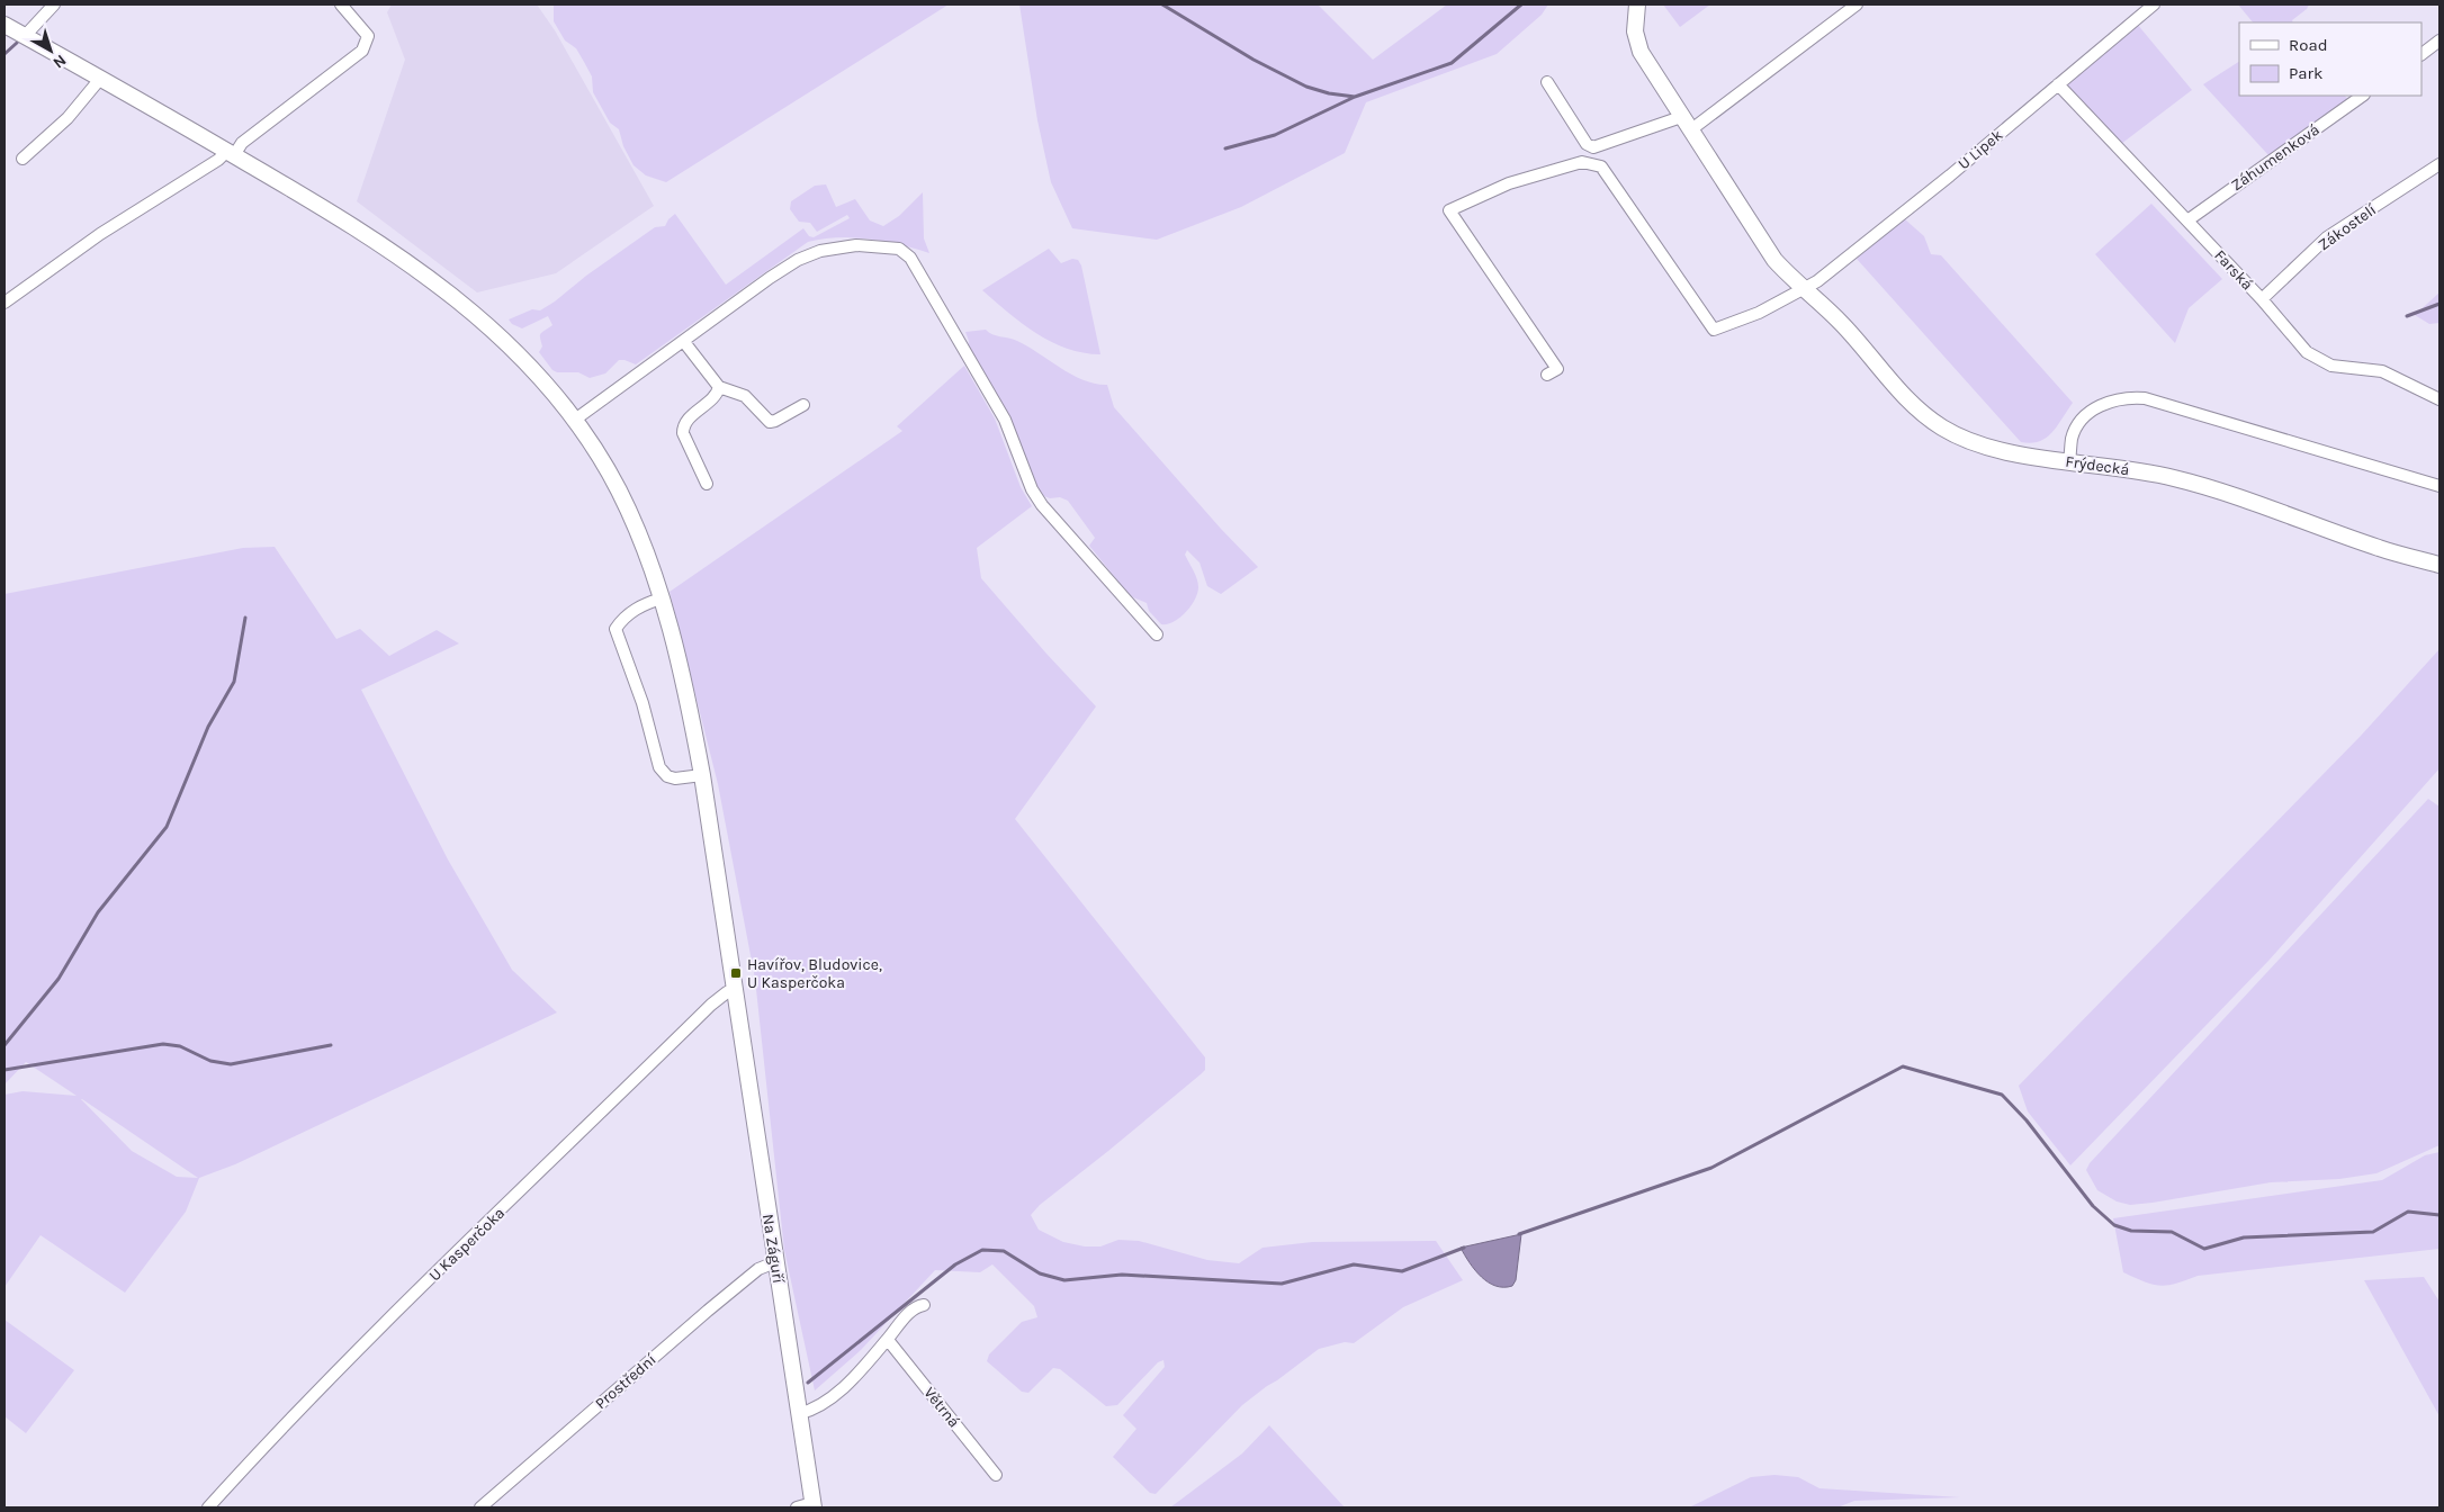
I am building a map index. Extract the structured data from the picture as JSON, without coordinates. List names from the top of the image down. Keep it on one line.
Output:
{"streets":{"street":["U Lipek","Záhumenková","Zákostelí","Farská","Frýdecká","U Kasperčoka","Na Záguří","Prostřední","Větrná"]},"crossings":[["U Lipek","Farská"],["U Lipek","Frýdecká"],["Záhumenková","Farská"],["Zákostelí","Farská"],["U Kasperčoka","Na Záguří"],["Na Záguří","Prostřední"]],"places":{"transit":["Havířov, Bludovice, U Kasperčoka"]},"legend":["Road","Park"],"north":"bottom right"}
